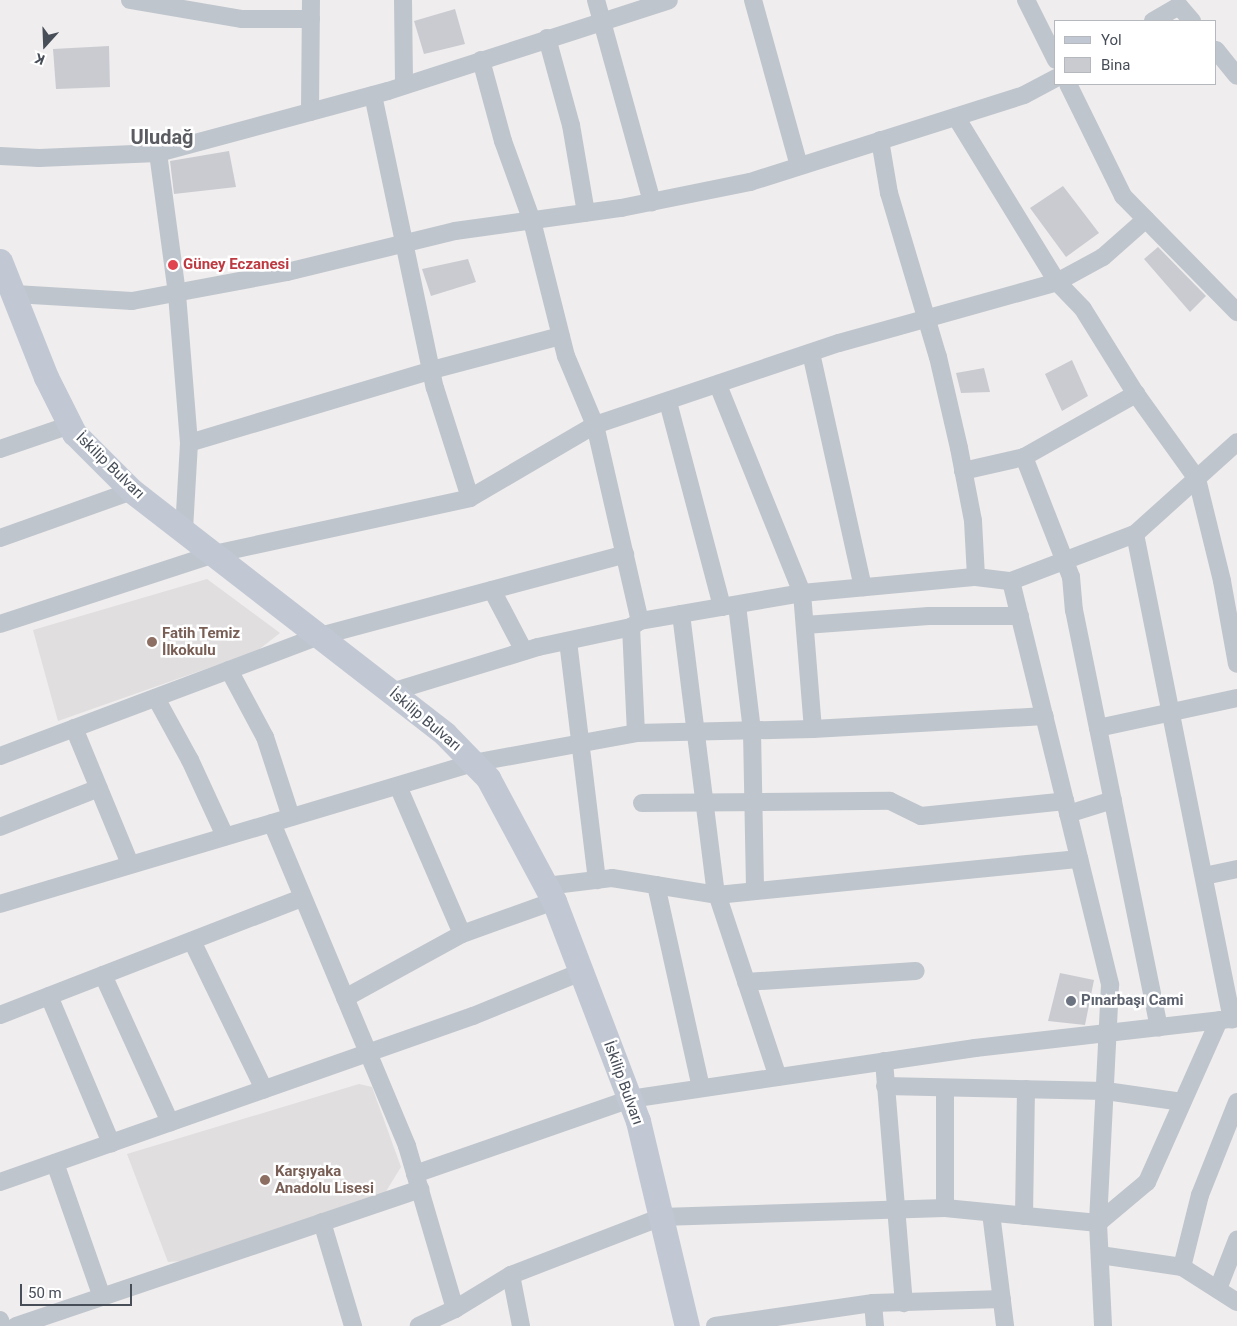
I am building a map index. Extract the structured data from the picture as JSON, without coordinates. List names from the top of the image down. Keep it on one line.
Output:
{"streets":{"main road":["İskilip Bulvarı"]},"districts":["Uludağ"],"places":["Güney Eczanesi","Fatih Temiz İlkokulu","Pınarbaşı Cami","Karşıyaka Anadolu Lisesi"],"legend":["Yol","Bina"],"scale_bar":"50 m","north":"bottom"}
